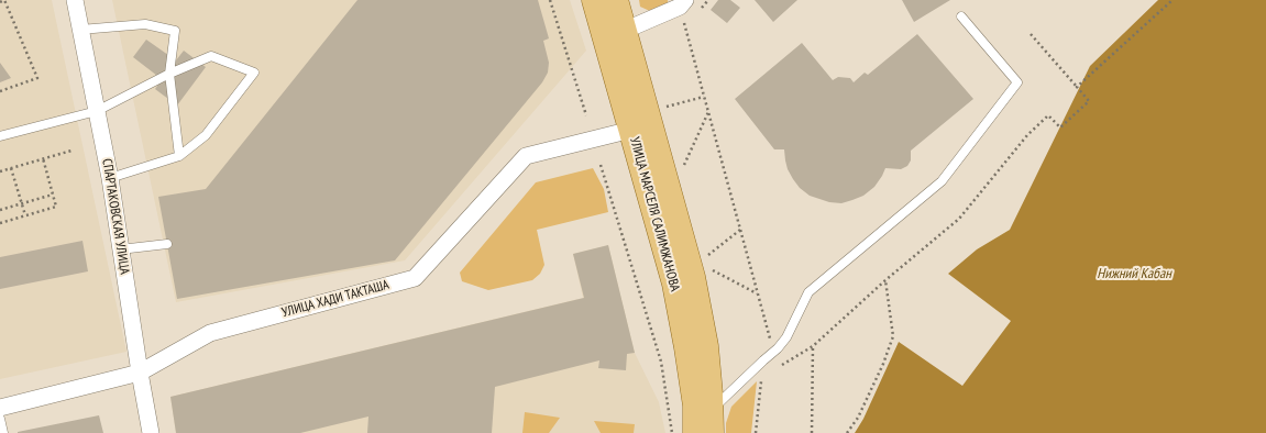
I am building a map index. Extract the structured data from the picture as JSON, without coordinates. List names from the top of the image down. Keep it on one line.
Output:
{"streets":{"main road":["УЛИЦА МАРСЕЛЯ САЛИМЖАНОВА"],"street":["СПАРТАКОВСКАЯ УЛИЦА","УЛИЦА ХАДИ ТАКТАША"]},"crossings":[["УЛИЦА МАРСЕЛЯ САЛИМЖАНОВА","УЛИЦА ХАДИ ТАКТАША"],["СПАРТАКОВСКАЯ УЛИЦА","УЛИЦА ХАДИ ТАКТАША"]],"water":["Нижний Кабан"]}
